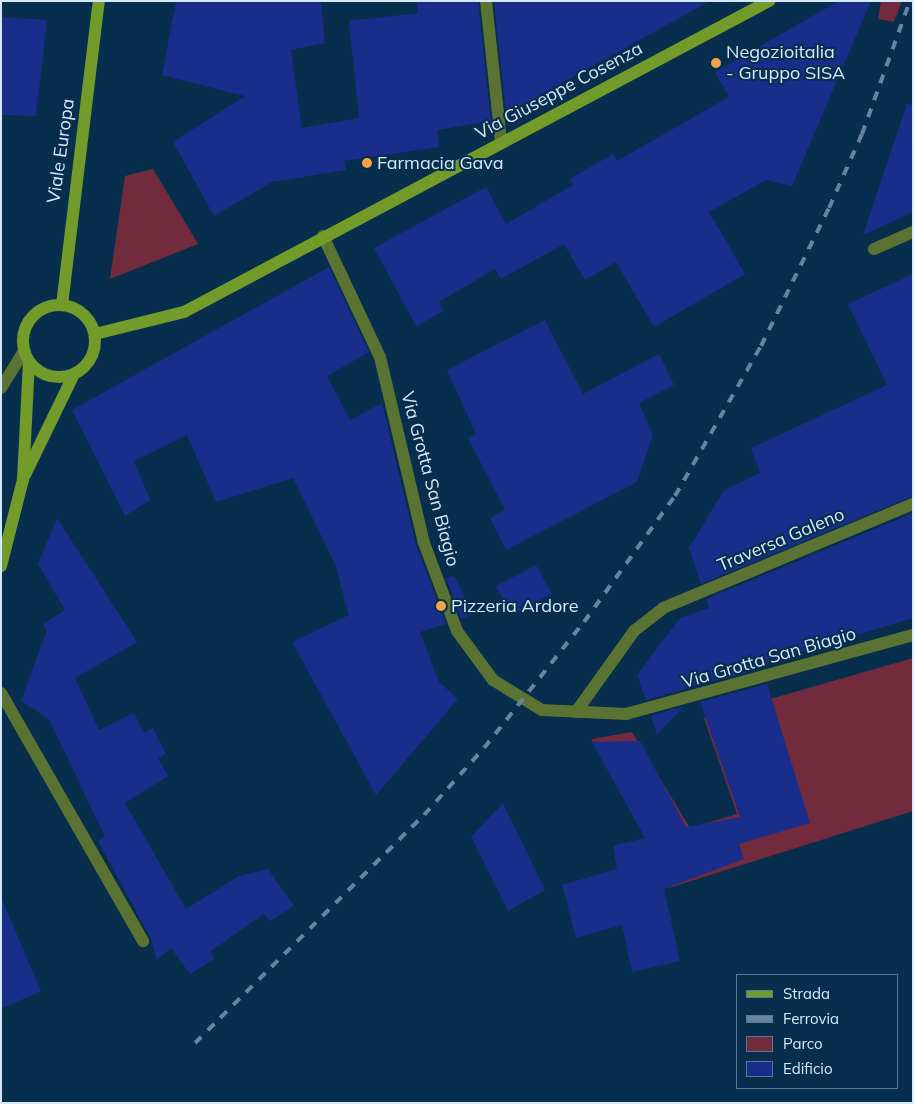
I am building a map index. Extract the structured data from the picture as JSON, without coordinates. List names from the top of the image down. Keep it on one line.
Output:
{"streets":{"main road":["Via Giuseppe Cosenza","Viale Europa"],"street":["Via Grotta San Biagio","Traversa Galeno"]},"crossings":[["Via Giuseppe Cosenza","Viale Europa"],["Via Giuseppe Cosenza","Via Grotta San Biagio"],["Via Grotta San Biagio","Traversa Galeno"]],"places":["Negozioitalia - Gruppo SISA","Farmacia Gava","Pizzeria Ardore"],"legend":["Strada","Ferrovia","Parco","Edificio"]}
